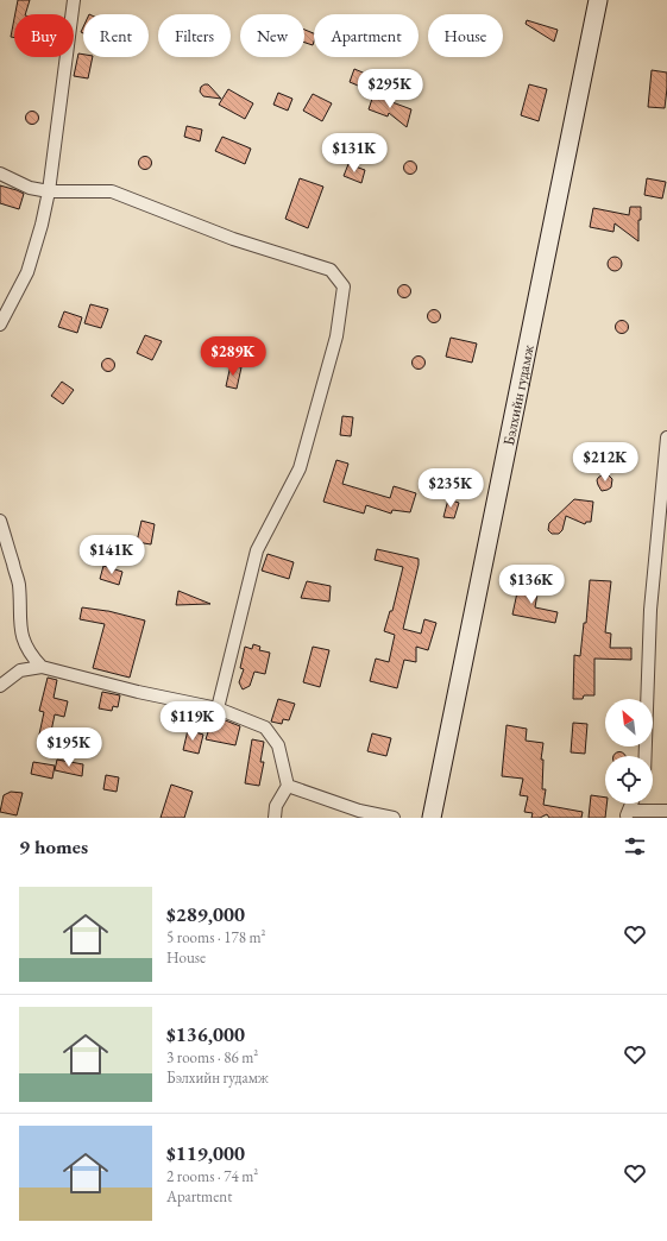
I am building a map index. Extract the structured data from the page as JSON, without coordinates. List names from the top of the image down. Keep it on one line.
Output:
{"streets":{"main road":["Бэлхийн гудамж"]},"north":"top left","page":{"chip":["Buy","Rent","Filters","New","Apartment","House"],"price":["$295K","$131K","$289K","$212K","$235K","$141K","$136K","$119K","$195K"],"heading":"9 homes","list":[{"name":"$289,000","note":"5 rooms · 178 m² · House"},{"name":"$136,000","note":"3 rooms · 86 m² · Бэлхийн гудамж"},{"name":"$119,000","note":"2 rooms · 74 m² · Apartment"}]}}
